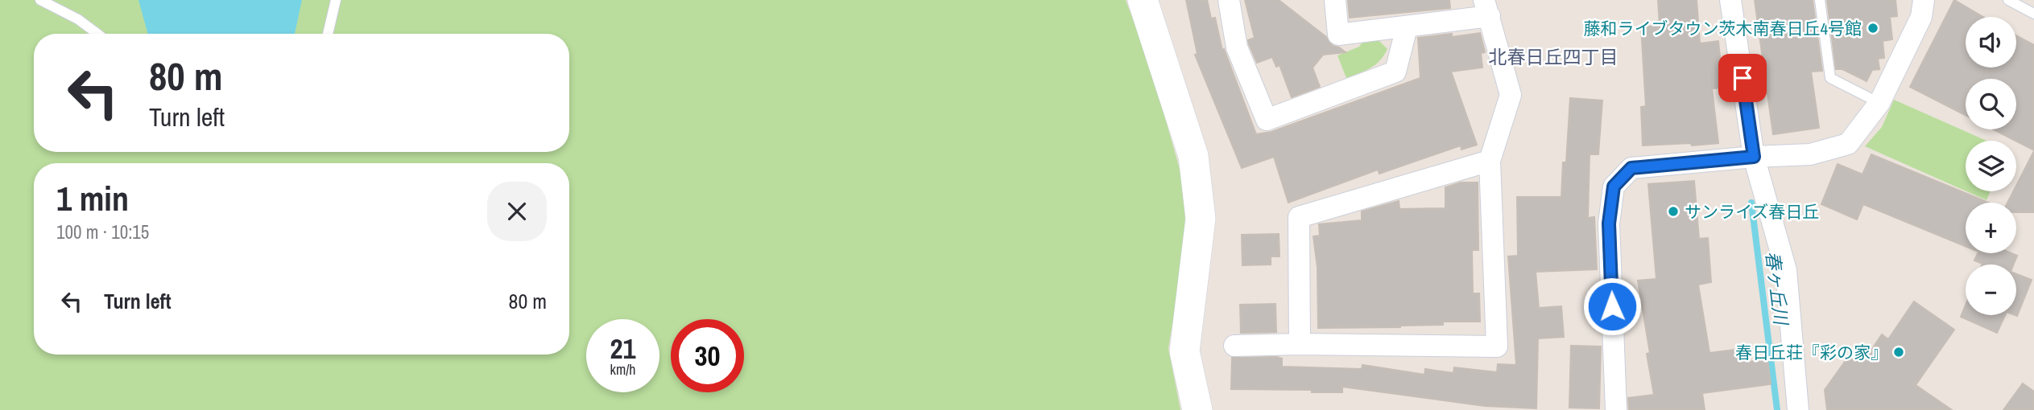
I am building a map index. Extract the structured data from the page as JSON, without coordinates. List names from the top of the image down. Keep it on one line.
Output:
{"districts":["北春日丘四丁目"],"water":["春ヶ丘川"],"places":["藤和ライブタウン茨木南春日丘4号館","サンライズ春日丘","春日丘荘『彩の家』"],"page":{"map_buttons":["+","−"],"turn":["80 m","Turn left"],"heading":["1 min","100 m · 10:15"],"list":[{"name":"Turn left","value":"80 m"}],"speed":"21 km/h","limit":"30"}}
